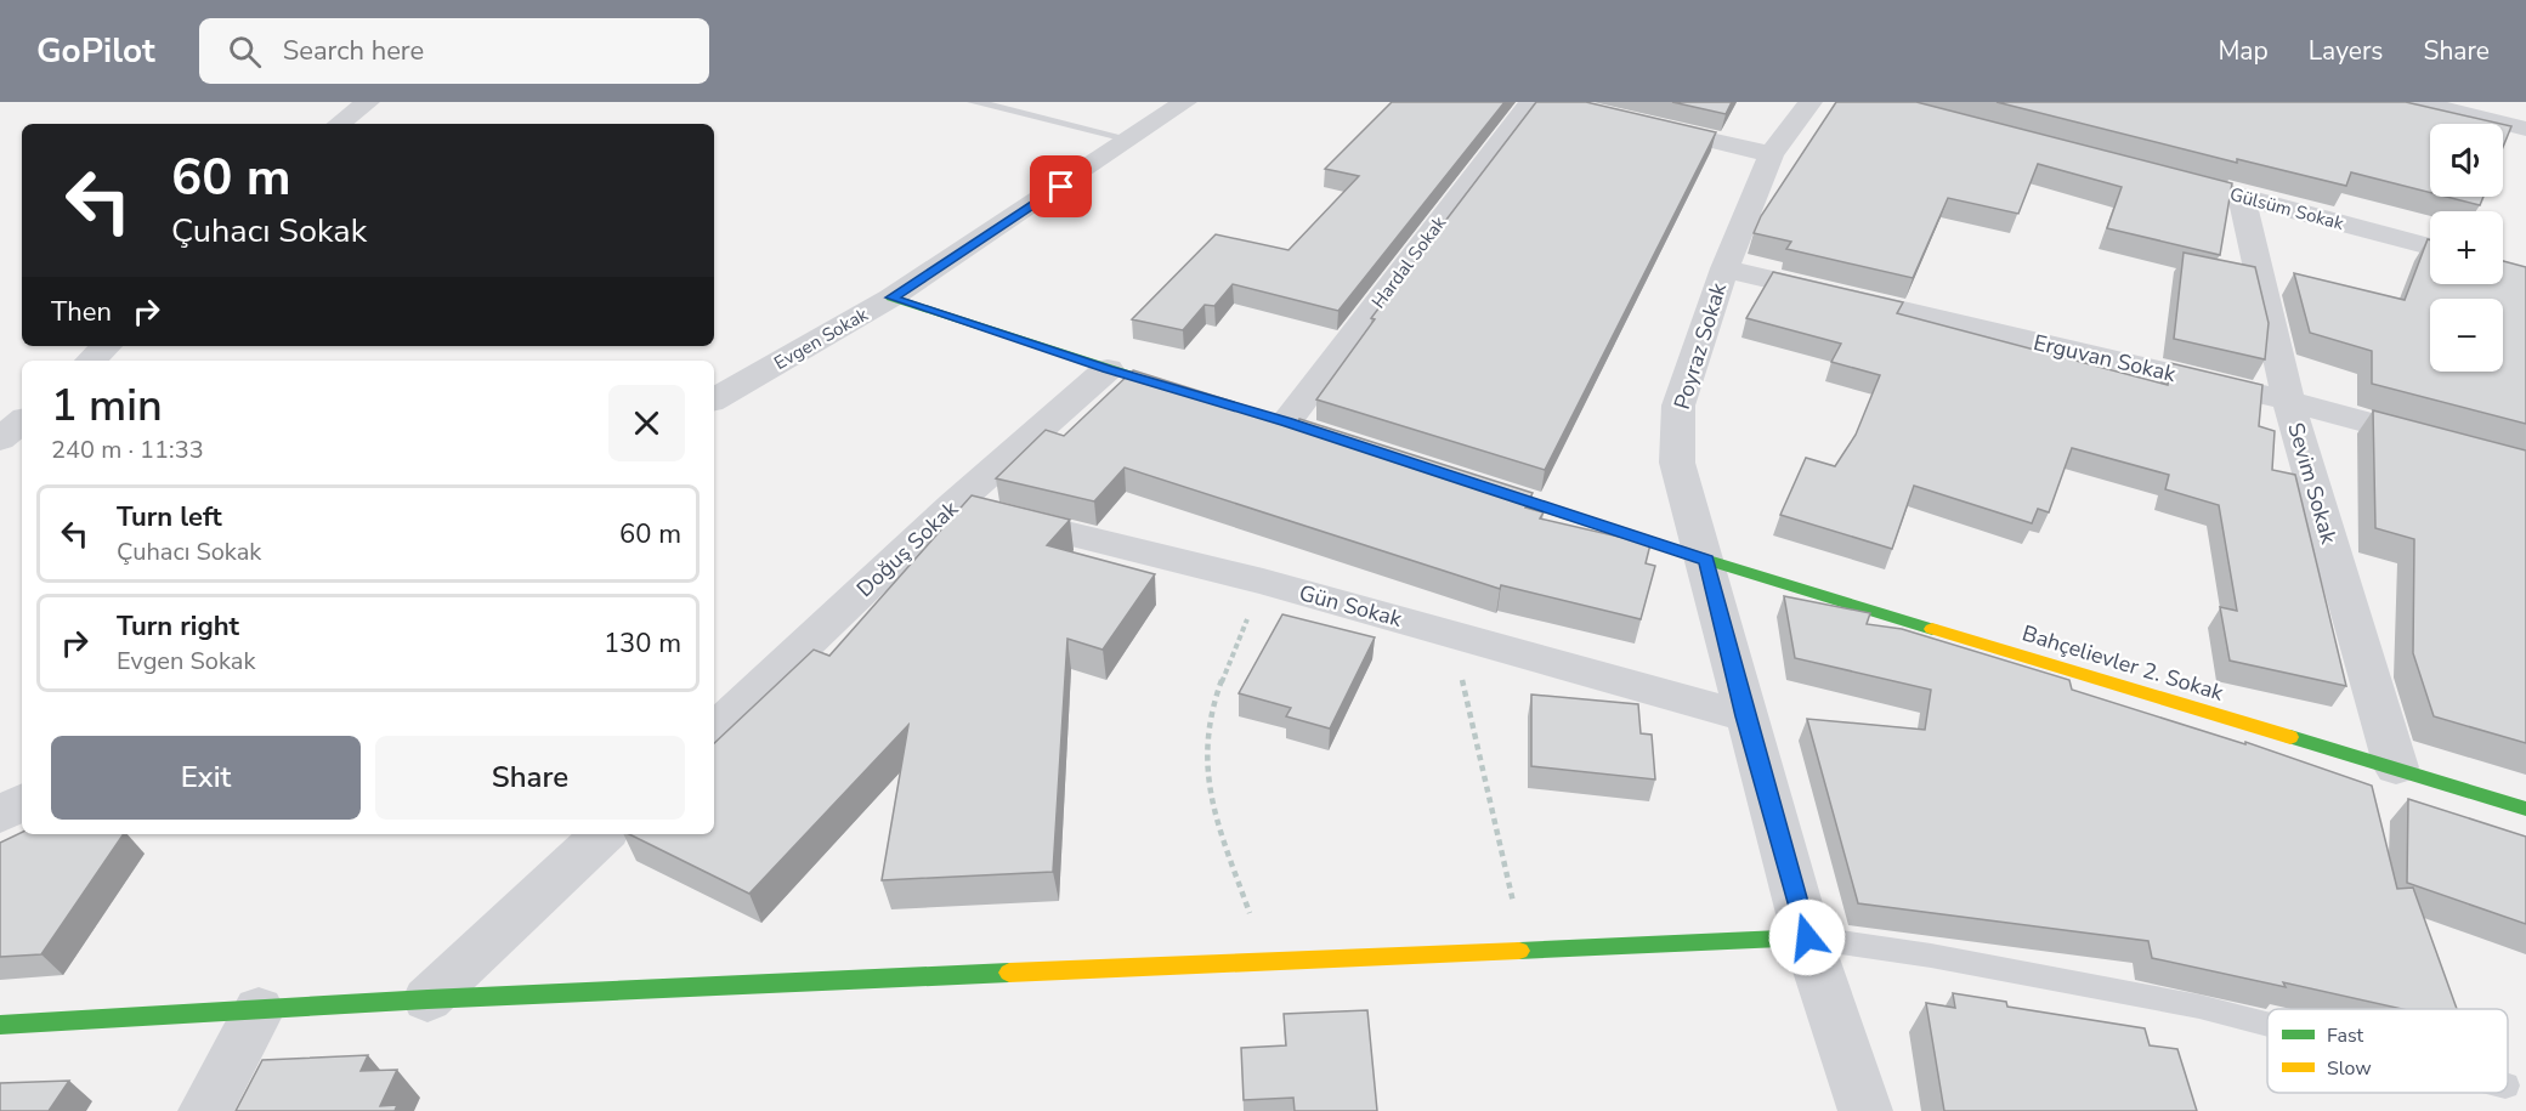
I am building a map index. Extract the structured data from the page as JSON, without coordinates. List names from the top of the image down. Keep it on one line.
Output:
{"streets":{"street":["Gülsüm Sokak","Hardal Sokak","Evgen Sokak","Poyraz Sokak","Erguvan Sokak","Sevim Sokak","Doğuş Sokak","Gün Sokak","Bahçelievler 2. Sokak"]},"crossings":[["Gülsüm Sokak","Sevim Sokak"],["Poyraz Sokak","Erguvan Sokak"],["Poyraz Sokak","Gün Sokak"],["Poyraz Sokak","Bahçelievler 2. Sokak"],["Erguvan Sokak","Sevim Sokak"],["Sevim Sokak","Bahçelievler 2. Sokak"],["Doğuş Sokak","Gün Sokak"]],"legend":["Fast","Slow"],"page":{"header":"GoPilot","search":"Search here","nav":["Map","Layers","Share"],"map_buttons":["+","−"],"turn":["60 m","Çuhacı Sokak"],"then":"Then","heading":["1 min","240 m · 11:33"],"list":[{"name":"Turn left","note":"Çuhacı Sokak","value":"60 m"},{"name":"Turn right","note":"Evgen Sokak","value":"130 m"}],"buttons":["Exit","Share"]}}
